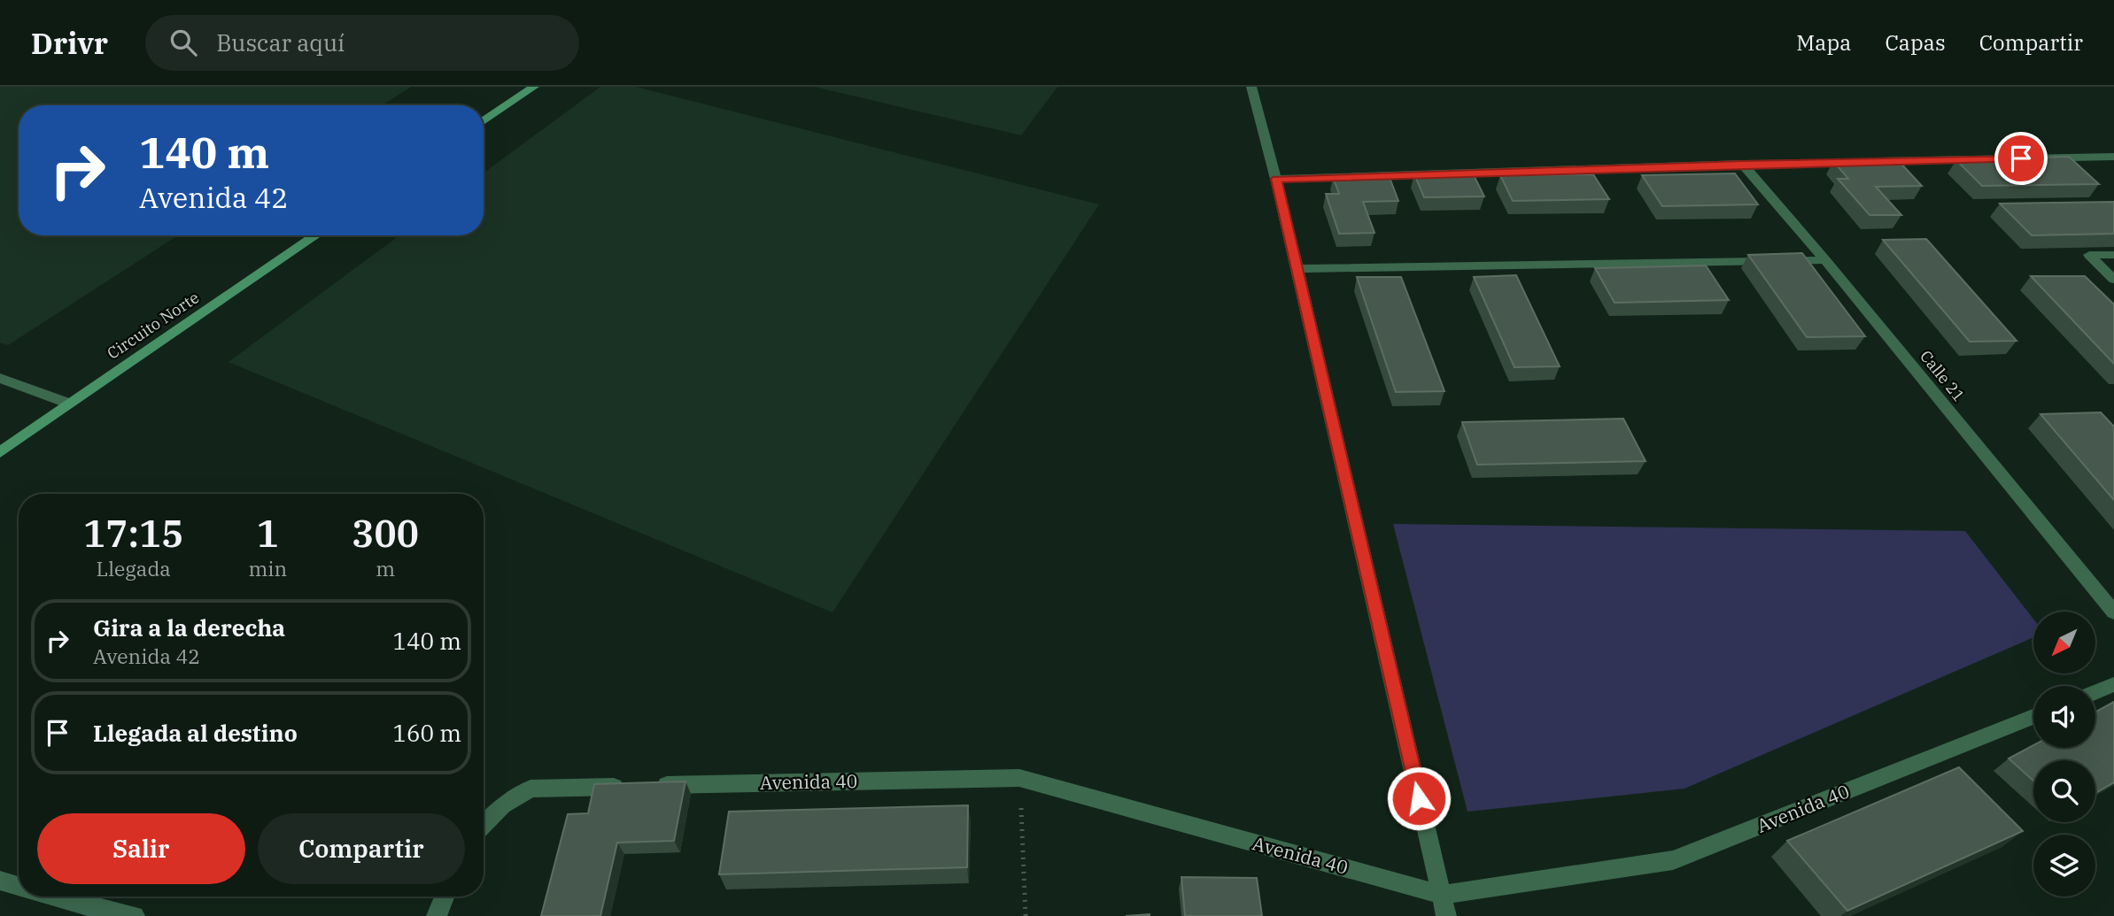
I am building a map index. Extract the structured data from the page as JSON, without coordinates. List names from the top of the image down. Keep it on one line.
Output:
{"streets":{"main road":["Circuito Norte"],"street":["Calle 21","Avenida 40"]},"north":"bottom left","page":{"header":"Drivr","search":"Buscar aquí","nav":["Mapa","Capas","Compartir"],"turn":["140 m","Avenida 42"],"eta":["17:15","Llegada","1","min","300","m"],"list":[{"name":"Gira a la derecha","note":"Avenida 42","value":"140 m"},{"name":"Llegada al destino","value":"160 m"}],"buttons":["Salir","Compartir"]}}
